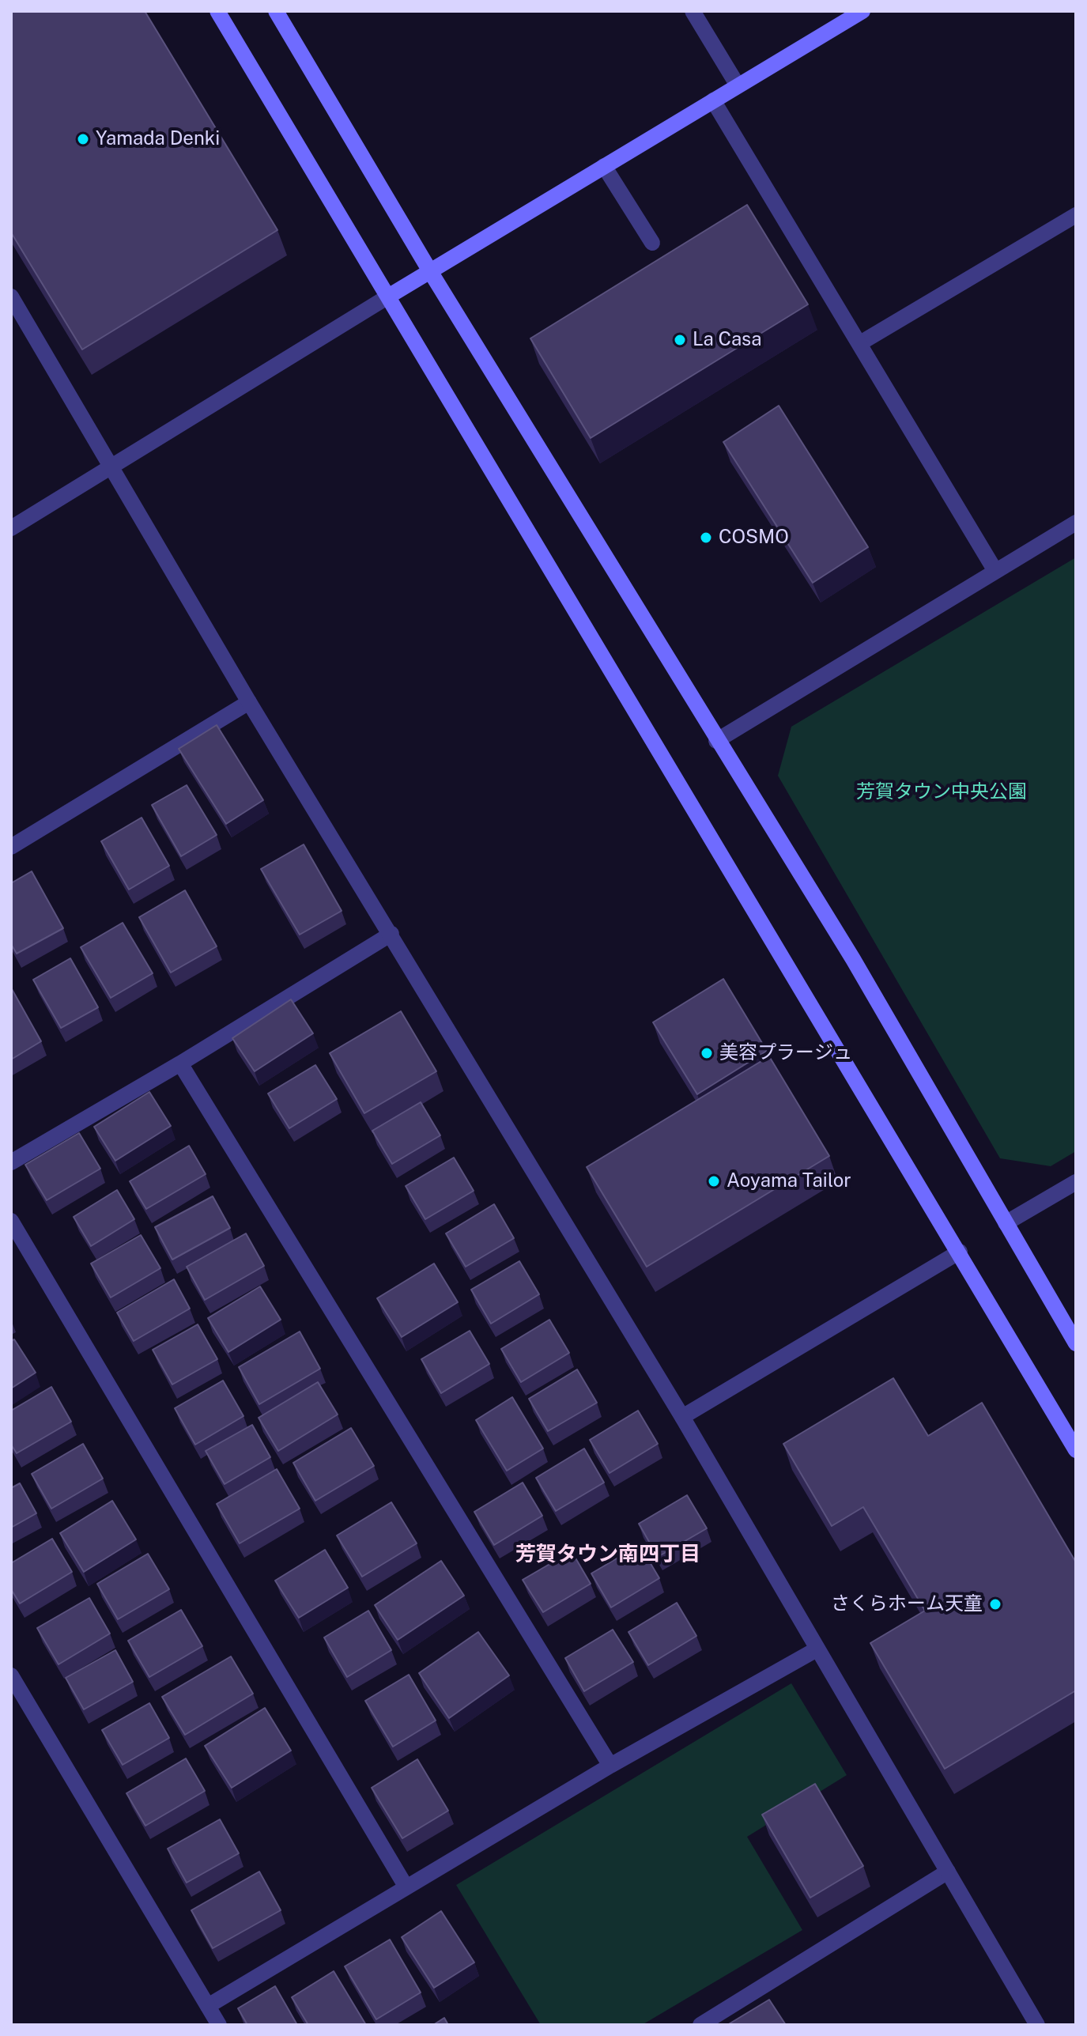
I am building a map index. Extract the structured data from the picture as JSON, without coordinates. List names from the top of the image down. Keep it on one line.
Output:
{"districts":["芳賀タウン南四丁目"],"parks":["芳賀タウン中央公園"],"places":["Yamada Denki","La Casa","COSMO","美容プラージュ","Aoyama Tailor","さくらホーム天童"]}
